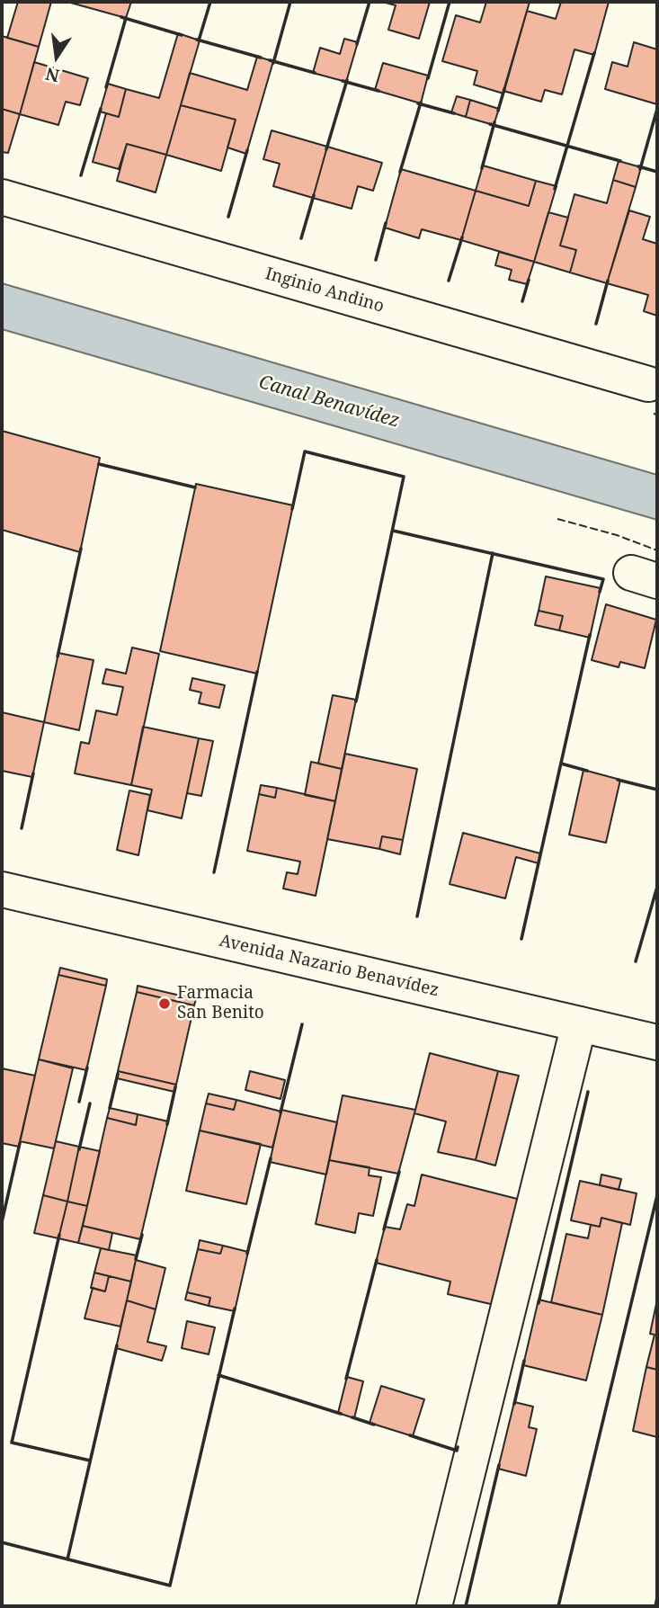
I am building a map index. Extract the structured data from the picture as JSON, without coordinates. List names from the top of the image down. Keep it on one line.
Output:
{"streets":{"street":["Inginio Andino","Avenida Nazario Benavídez"]},"water":["Canal Benavídez"],"places":["Farmacia San Benito"],"north":"bottom"}
